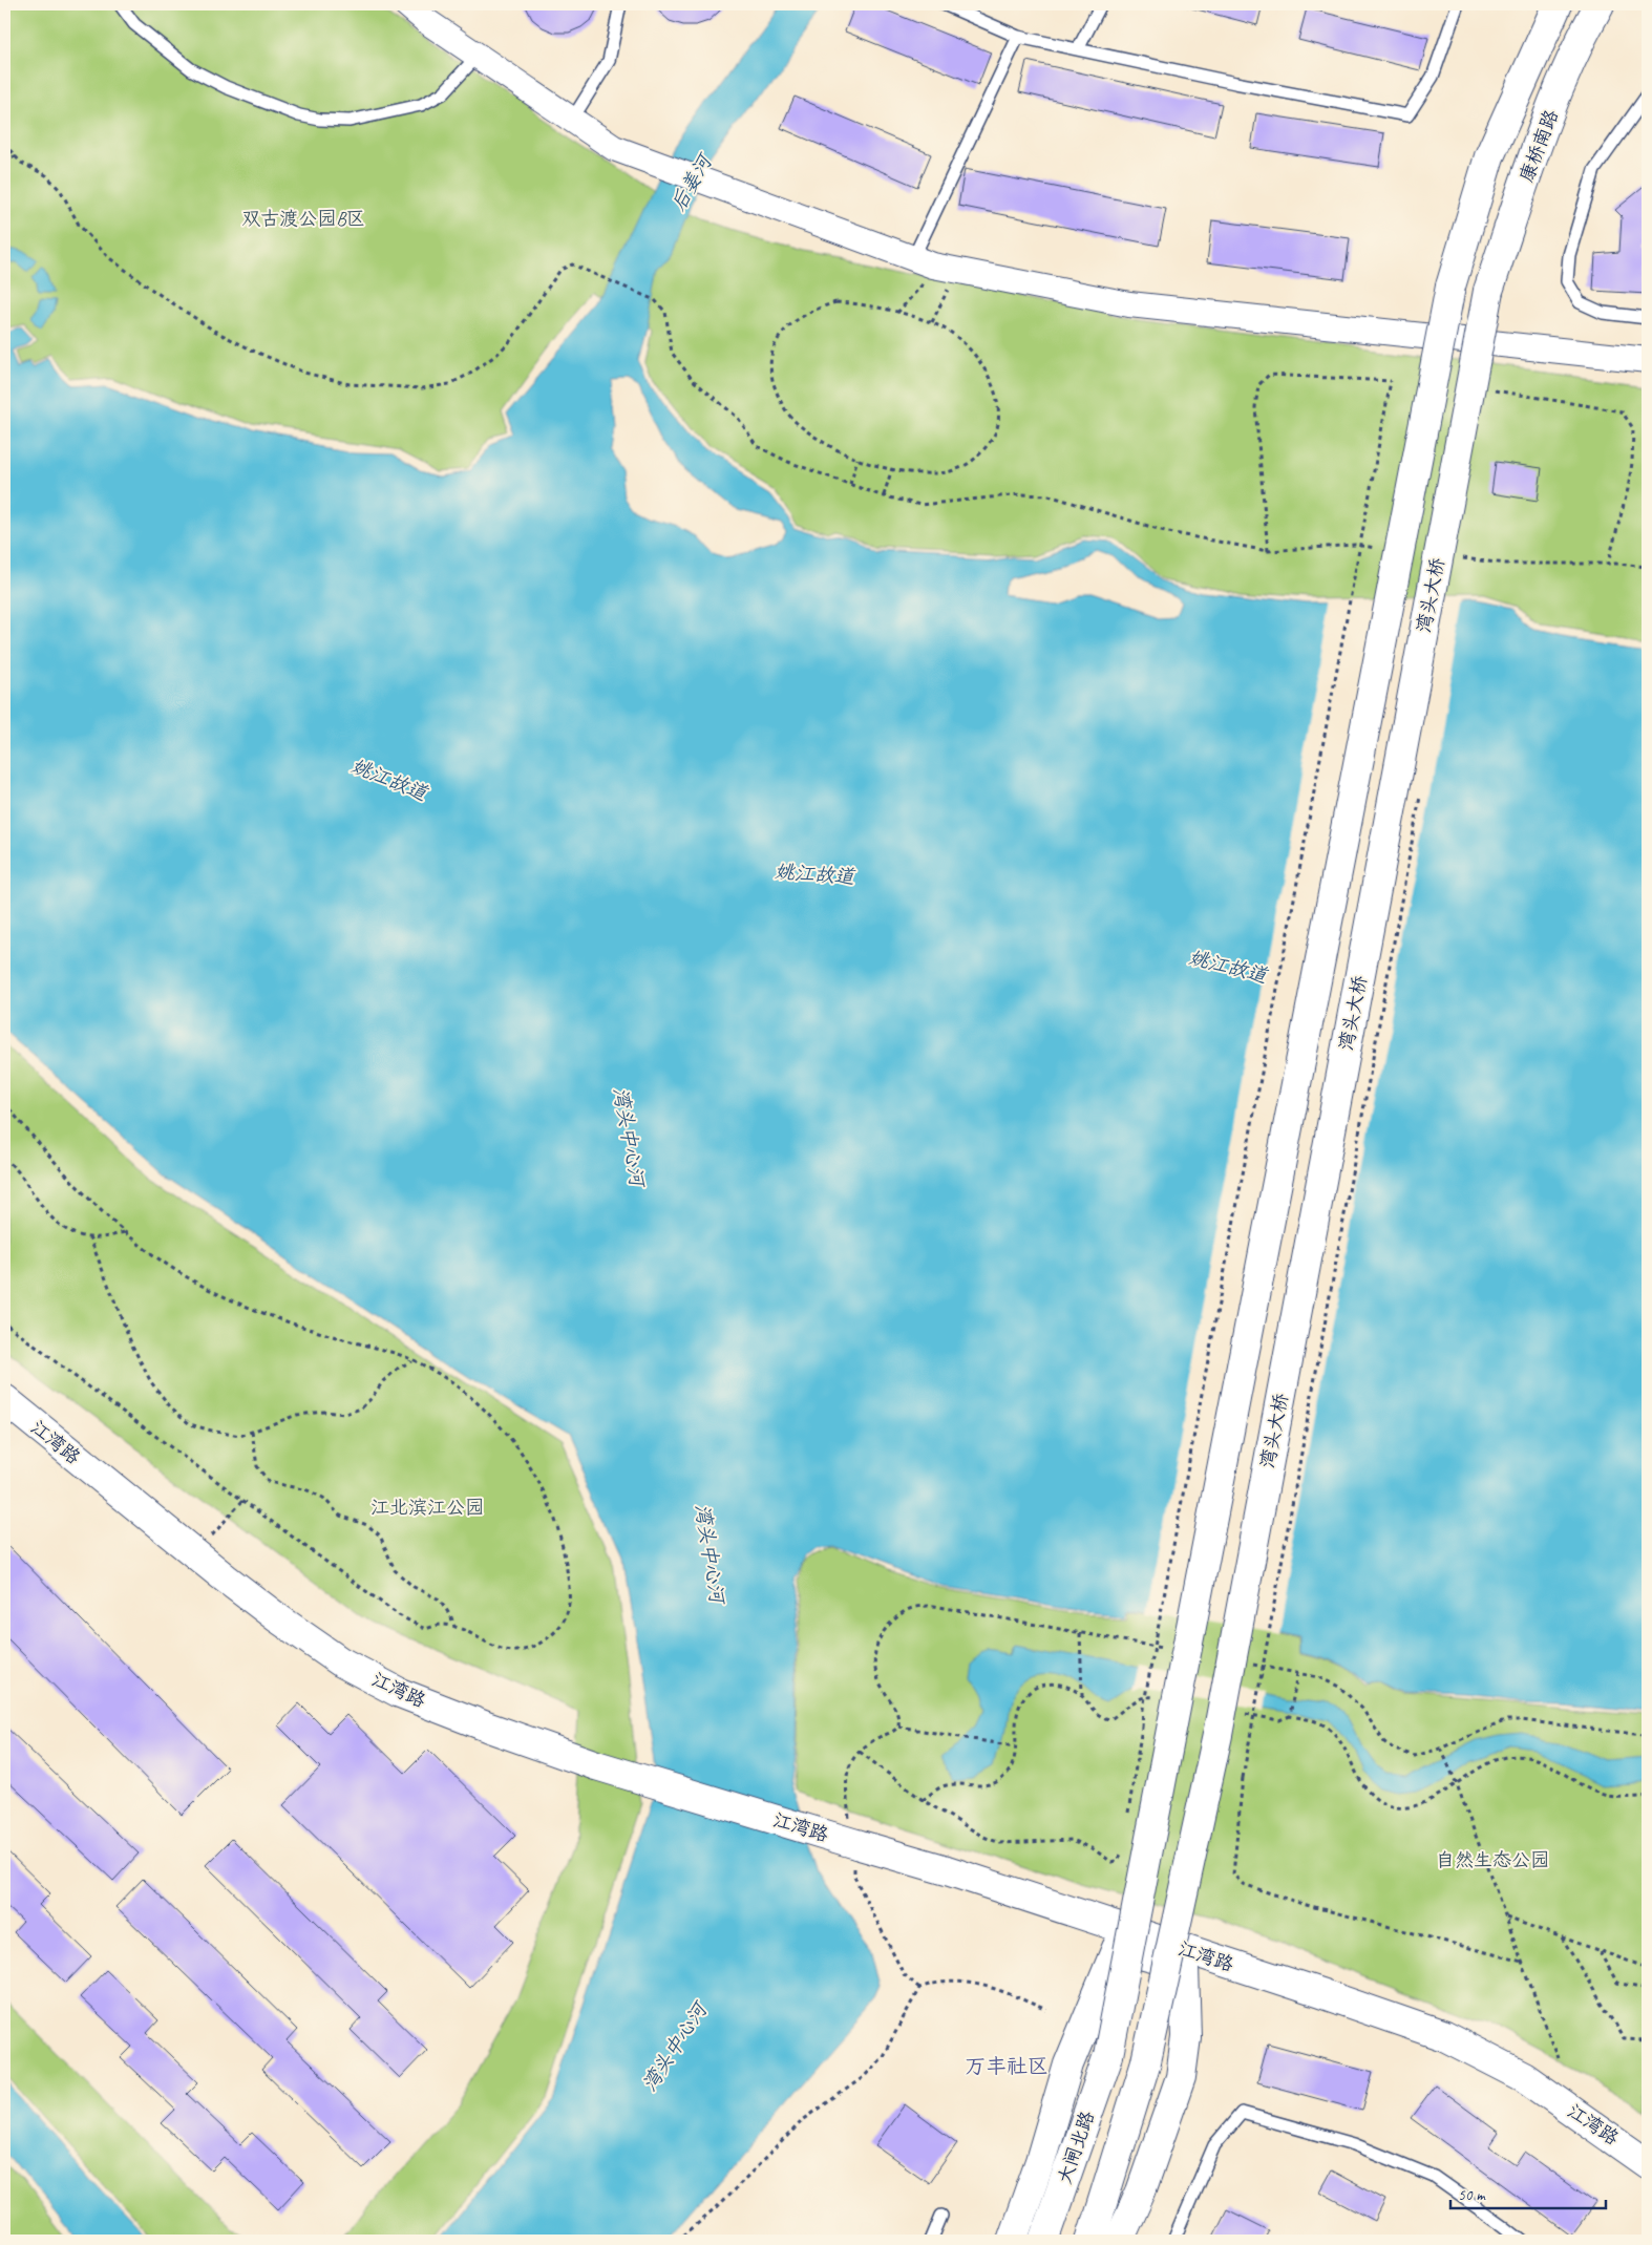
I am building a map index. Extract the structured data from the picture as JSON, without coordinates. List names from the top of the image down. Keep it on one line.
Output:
{"streets":{"main road":["康桥南路","湾头大桥","江湾路","大闸北路"]},"crossings":[["康桥南路","湾头大桥"],["湾头大桥","大闸北路"]],"districts":["万丰社区"],"water":["后姜河","姚江故道","湾头中心河"],"parks":["双古渡公园B区","江北滨江公园","自然生态公园"],"scale_bar":"50 m"}
